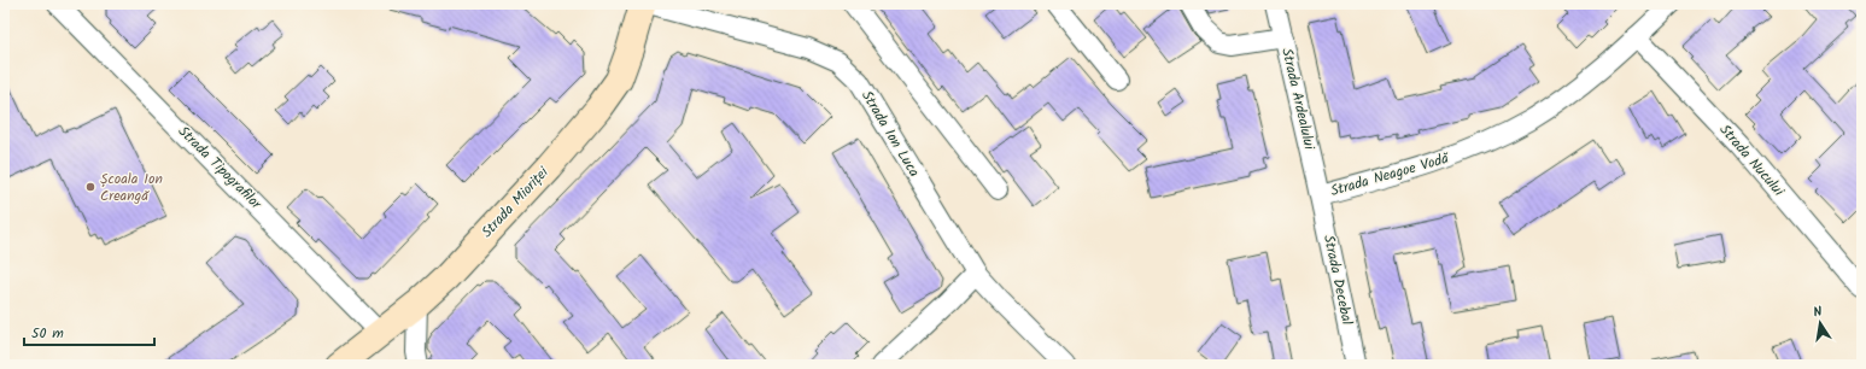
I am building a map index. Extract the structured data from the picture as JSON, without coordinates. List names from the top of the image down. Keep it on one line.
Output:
{"streets":{"main road":["Strada Mioriței"],"street":["Strada Ardealului","Strada Ion Luca","Strada Nucului","Strada Tipografilor","Strada Neagoe Vodă","Strada Decebal"]},"crossings":[["Strada Ardealului","Strada Neagoe Vodă"],["Strada Ardealului","Strada Decebal"],["Strada Ion Luca","Strada Mioriței"],["Strada Nucului","Strada Neagoe Vodă"],["Strada Tipografilor","Strada Mioriței"],["Strada Neagoe Vodă","Strada Decebal"]],"places":["Școala Ion Creangă"],"scale_bar":"50 m","north":"top"}
